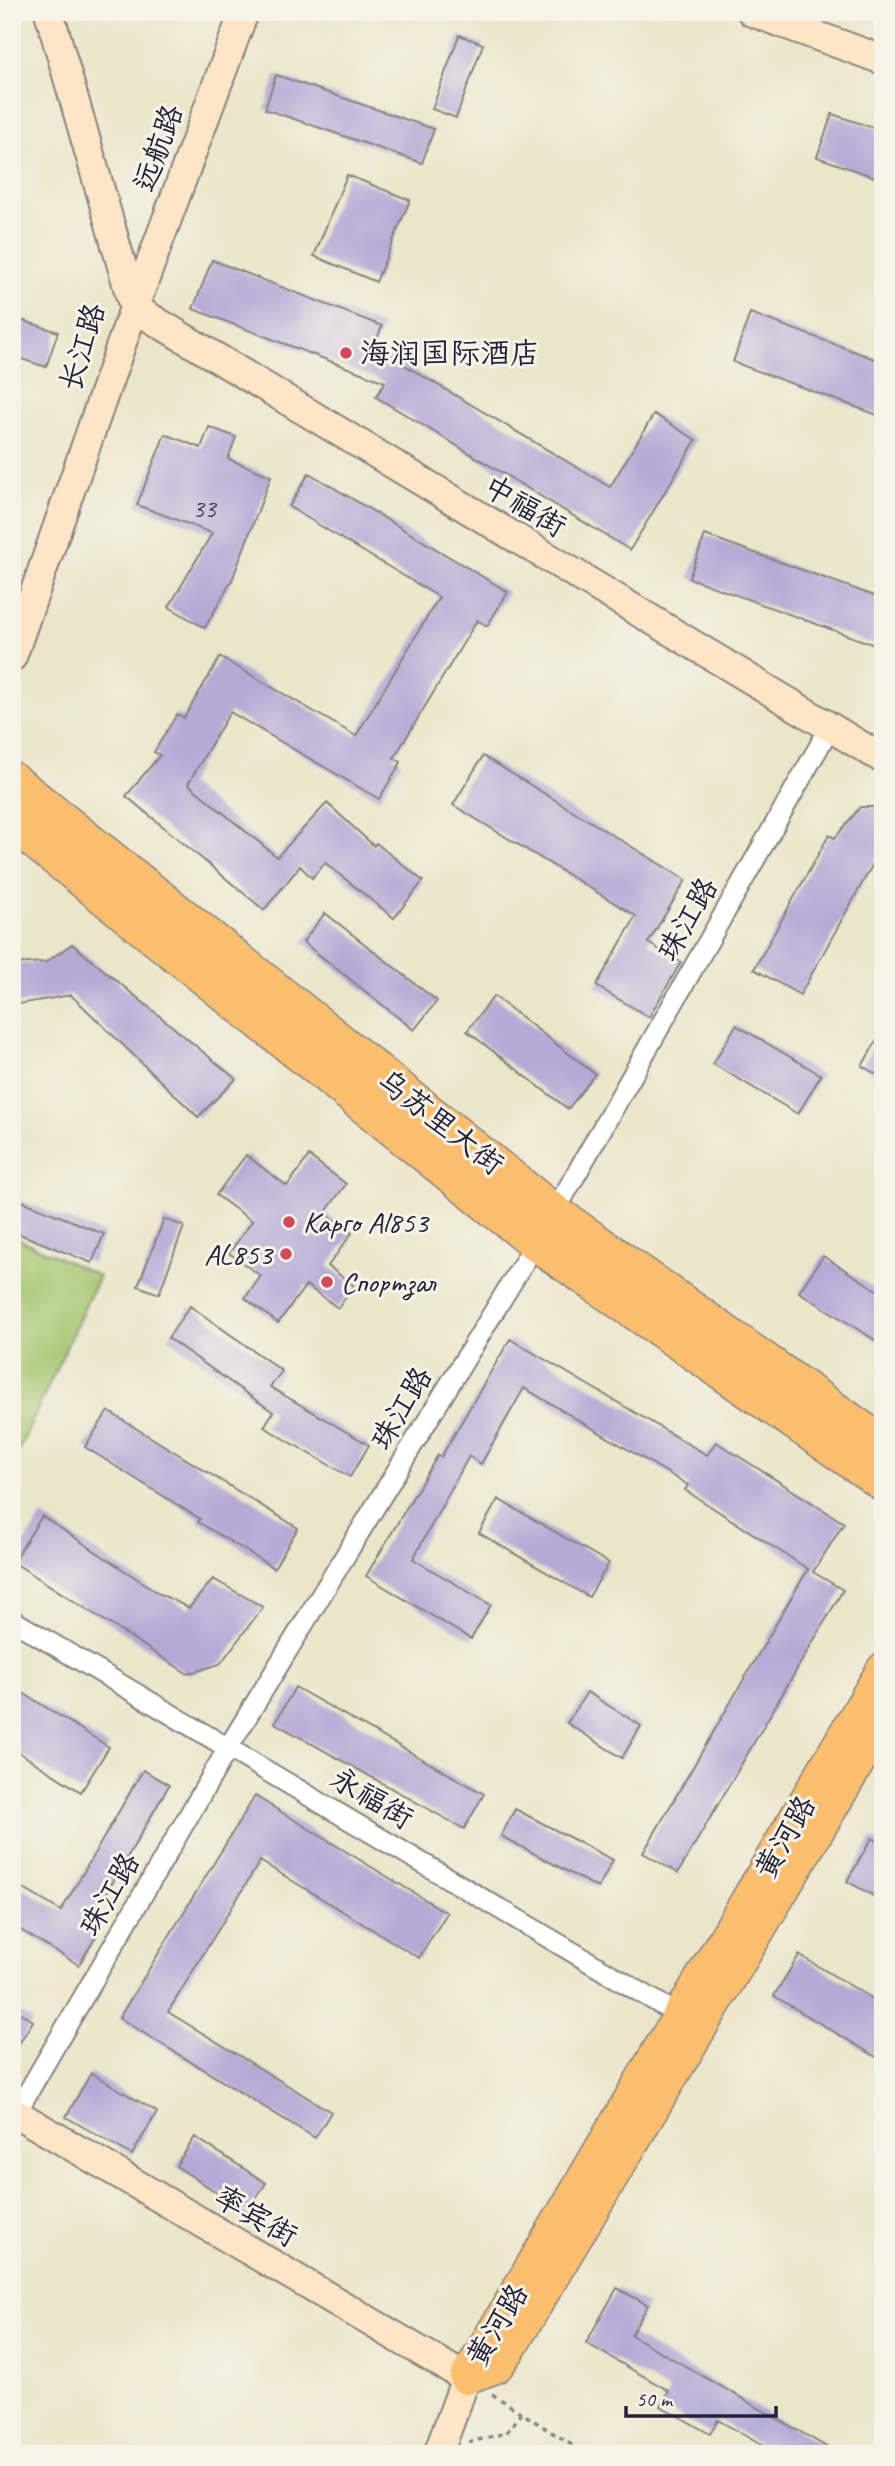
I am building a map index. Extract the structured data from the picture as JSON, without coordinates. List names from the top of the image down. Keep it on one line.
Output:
{"streets":{"highway":["乌苏里大街"],"main road":["黄河路"],"street":["远航路","长江路","中福街","珠江路","永福街","率宾街"]},"crossings":[["远航路","长江路"],["远航路","中福街"],["长江路","中福街"],["中福街","珠江路"],["珠江路","乌苏里大街"],["珠江路","永福街"],["珠江路","率宾街"],["永福街","黄河路"],["黄河路","率宾街"]],"places":["海润国际酒店","Карго Al853","AL853","Спортзал"],"house_numbers":["33"],"scale_bar":"50 m"}
